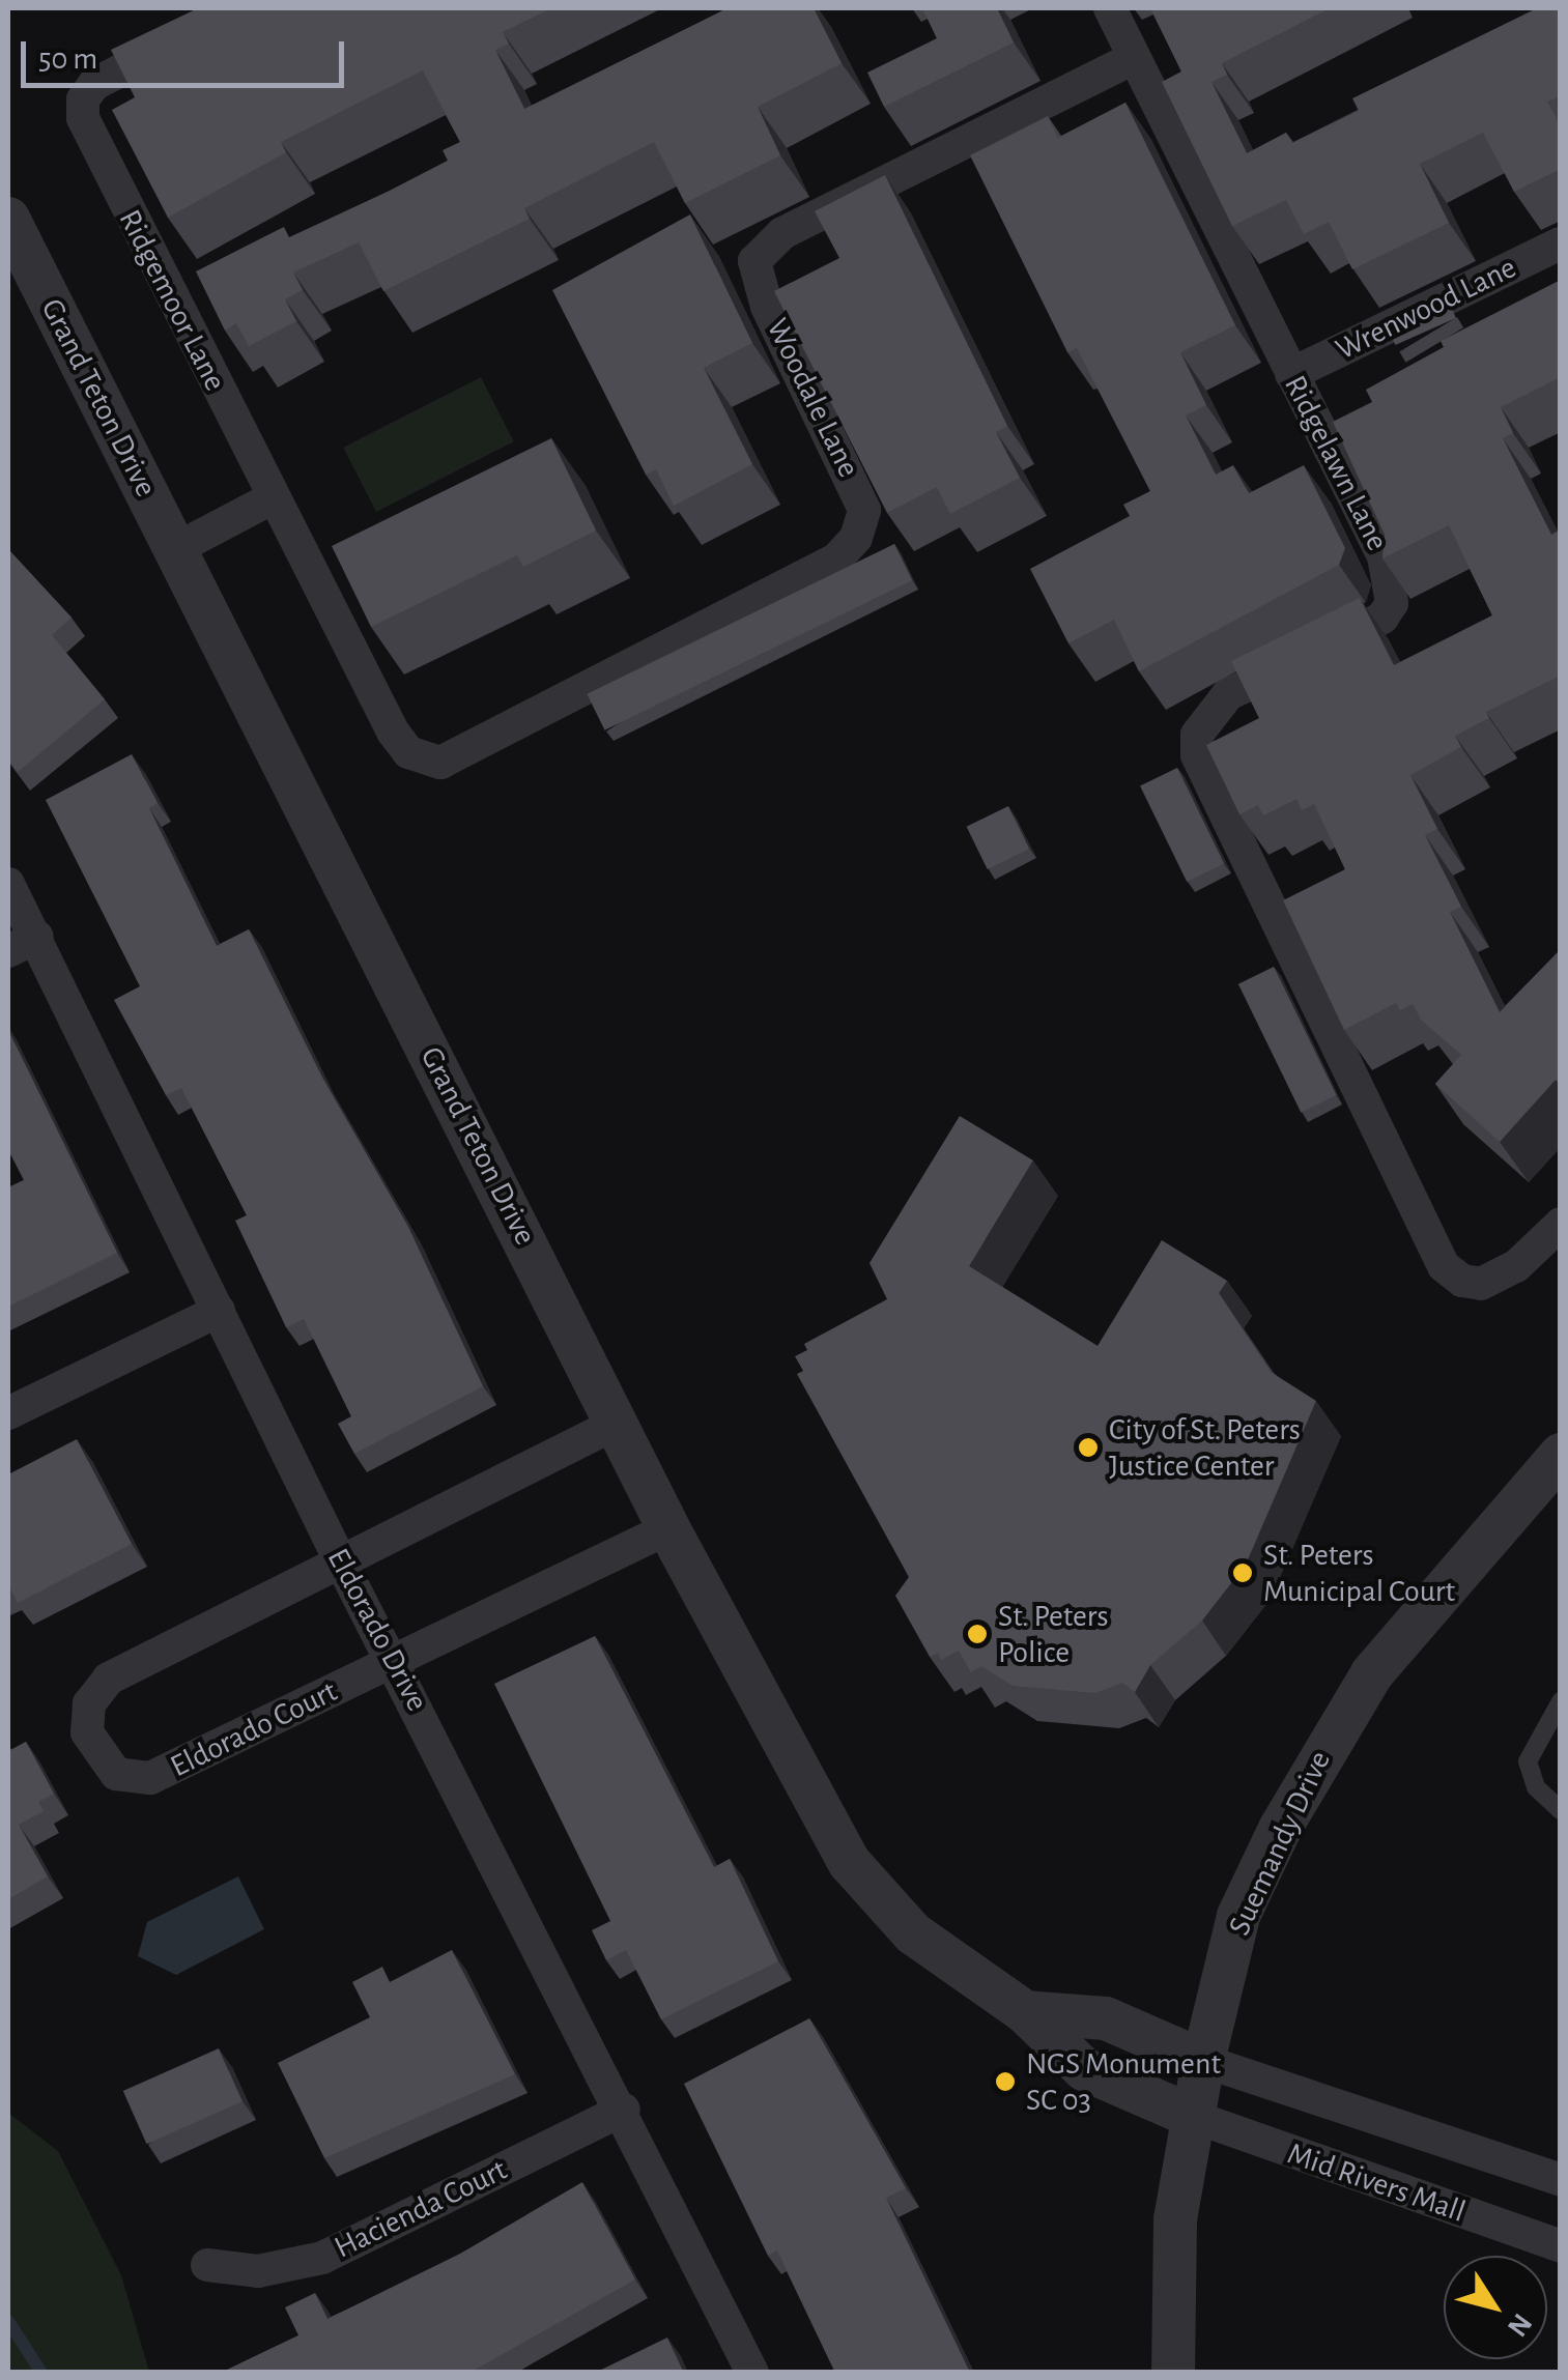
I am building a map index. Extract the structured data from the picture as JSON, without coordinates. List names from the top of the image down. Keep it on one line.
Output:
{"streets":{"street":["Ridgemoor Lane","Wrenwood Lane","Grand Teton Drive","Woodale Lane","Ridgelawn Lane","Eldorado Drive","Eldorado Court","Suemandy Drive","Mid Rivers Mall","Hacienda Court"]},"crossings":[["Ridgemoor Lane","Woodale Lane"],["Wrenwood Lane","Ridgelawn Lane"],["Grand Teton Drive","Eldorado Court"],["Grand Teton Drive","Suemandy Drive"],["Grand Teton Drive","Mid Rivers Mall"],["Woodale Lane","Ridgelawn Lane"],["Eldorado Drive","Eldorado Court"],["Eldorado Drive","Hacienda Court"],["Suemandy Drive","Mid Rivers Mall"]],"places":["City of St. Peters Justice Center","St. Peters Municipal Court","St. Peters Police","NGS Monument SC 03"],"scale_bar":"50 m","north":"bottom right"}
